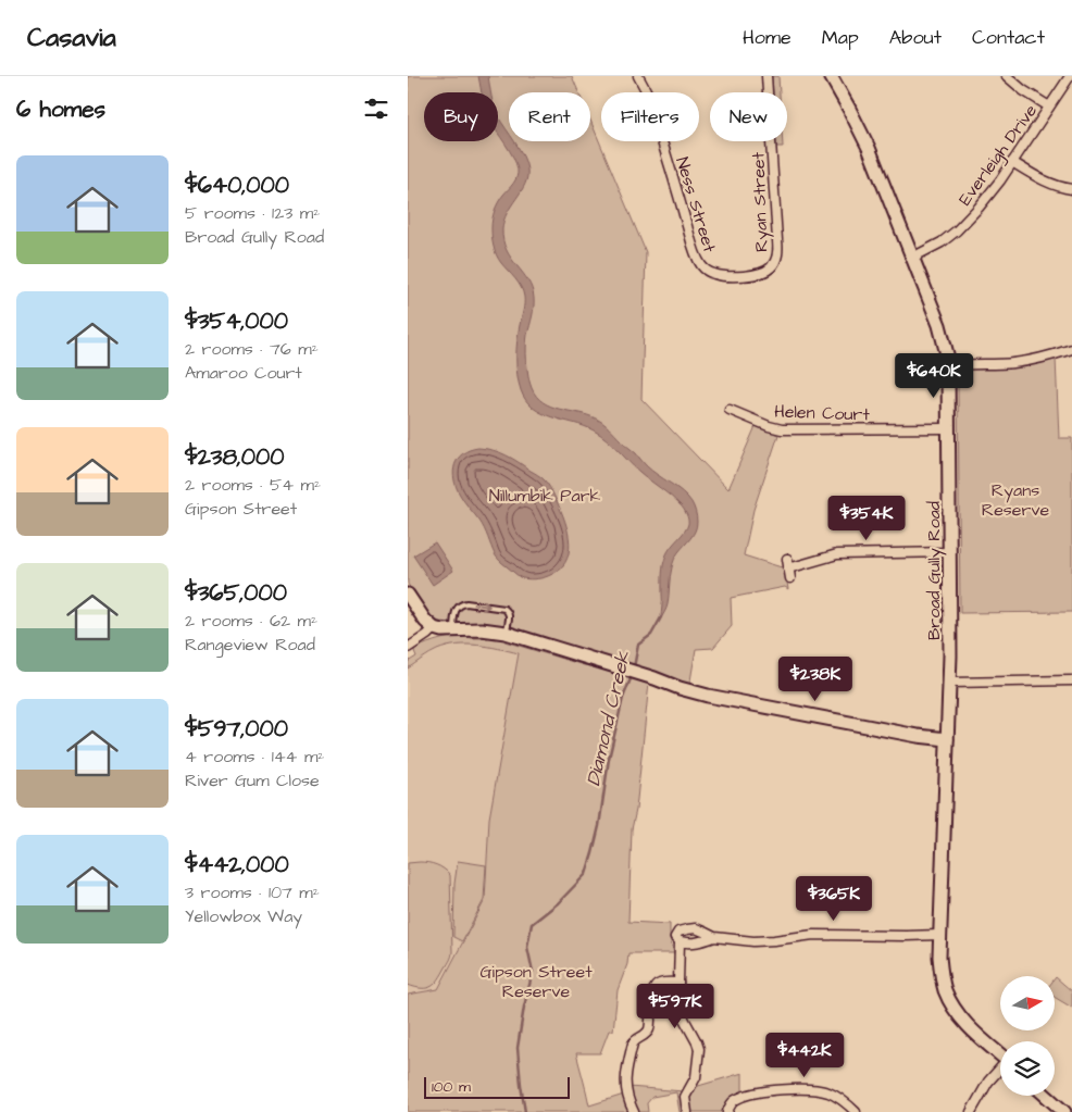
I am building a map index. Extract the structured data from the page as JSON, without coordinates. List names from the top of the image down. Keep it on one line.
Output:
{"streets":{"street":["Everleigh Drive","Ryan Street","Ness Street","Helen Court","Broad Gully Road"]},"crossings":[["Everleigh Drive","Broad Gully Road"],["Ryan Street","Ness Street"],["Helen Court","Broad Gully Road"]],"water":["Diamond Creek"],"parks":["Ryans Reserve","Nillumbik Park","Gipson Street Reserve"],"scale_bar":"100 m","north":"right","page":{"header":"Casavia","nav":["Home","Map","About","Contact"],"heading":"6 homes","chip":["Buy","Rent","Filters","New"],"list":[{"name":"$640,000","note":"5 rooms · 123 m² · Broad Gully Road"},{"name":"$354,000","note":"2 rooms · 76 m² · Amaroo Court"},{"name":"$238,000","note":"2 rooms · 54 m² · Gipson Street"},{"name":"$365,000","note":"2 rooms · 62 m² · Rangeview Road"},{"name":"$597,000","note":"4 rooms · 144 m² · River Gum Close"},{"name":"$442,000","note":"3 rooms · 107 m² · Yellowbox Way"}],"price":["$640K","$354K","$238K","$365K","$597K","$442K"],"scale":"100 m"}}
